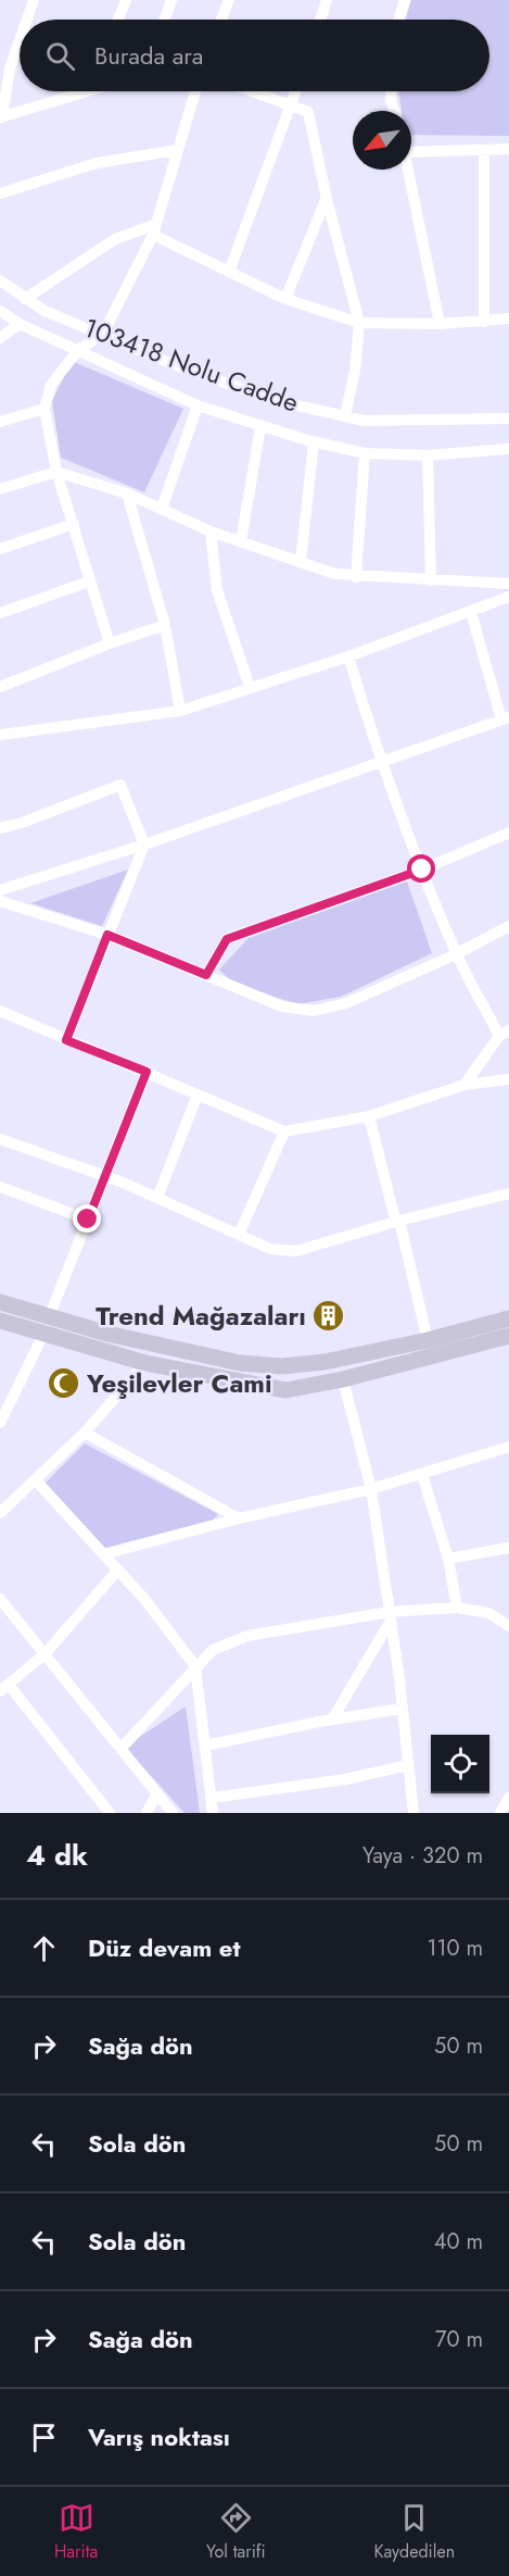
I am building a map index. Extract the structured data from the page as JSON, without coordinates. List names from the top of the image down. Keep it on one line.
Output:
{"streets":{"street":["103418 Nolu Cadde"]},"places":{"building":["Trend Mağazaları"],"mosque":["Yeşilevler Cami"]},"north":"bottom left","page":{"search":"Burada ara","heading":["4 dk","Yaya · 320 m"],"list":[["Düz devam et","110 m"],["Sağa dön","50 m"],["Sola dön","50 m"],["Sola dön","40 m"],["Sağa dön","70 m"],"Varış noktası"],"nav":["Harita","Yol tarifi","Kaydedilen"]}}
